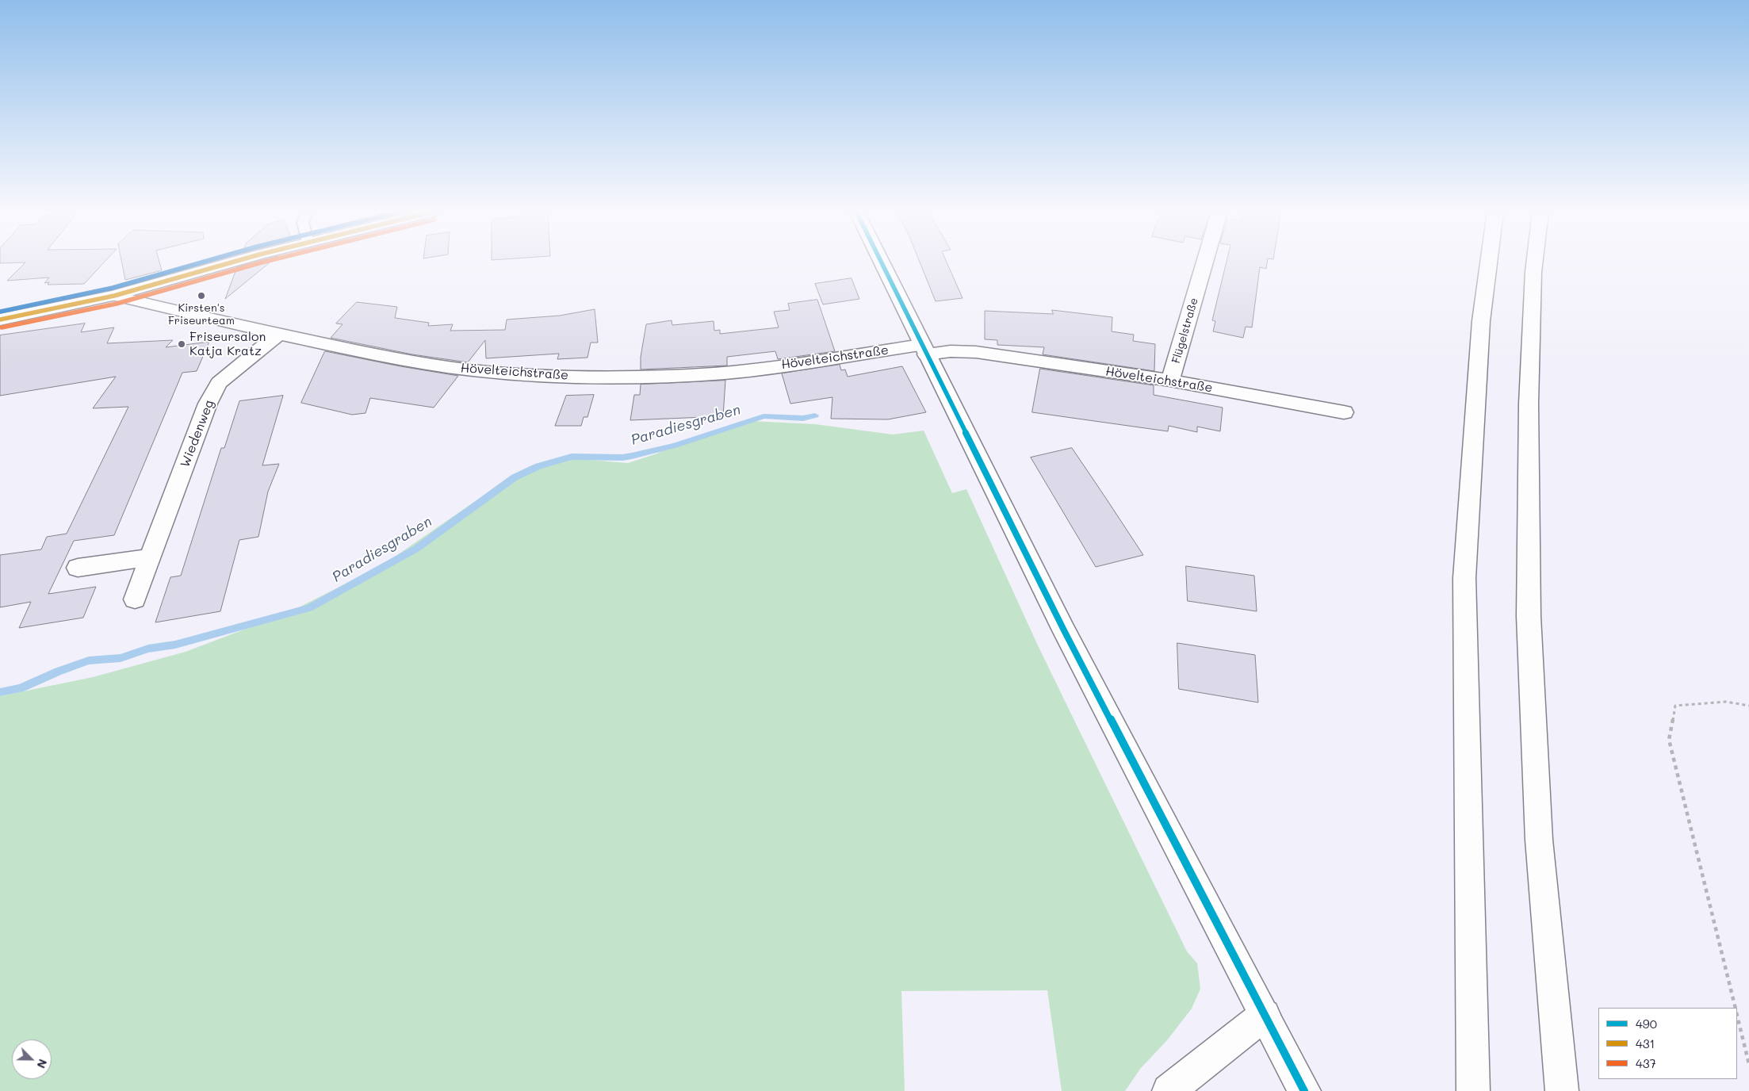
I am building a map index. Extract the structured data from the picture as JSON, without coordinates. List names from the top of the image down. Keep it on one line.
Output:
{"streets":{"main road":["Flügelstraße","Hövelteichstraße","Wiedenweg"]},"crossings":[["Flügelstraße","Hövelteichstraße"],["Hövelteichstraße","Wiedenweg"]],"water":["Paradiesgraben"],"places":["Kirsten's Friseurteam","Friseursalon Katja Kratz"],"lines":["transit line 490","transit line 431","transit line 437"],"legend":["490","431","437"],"north":"bottom right"}
